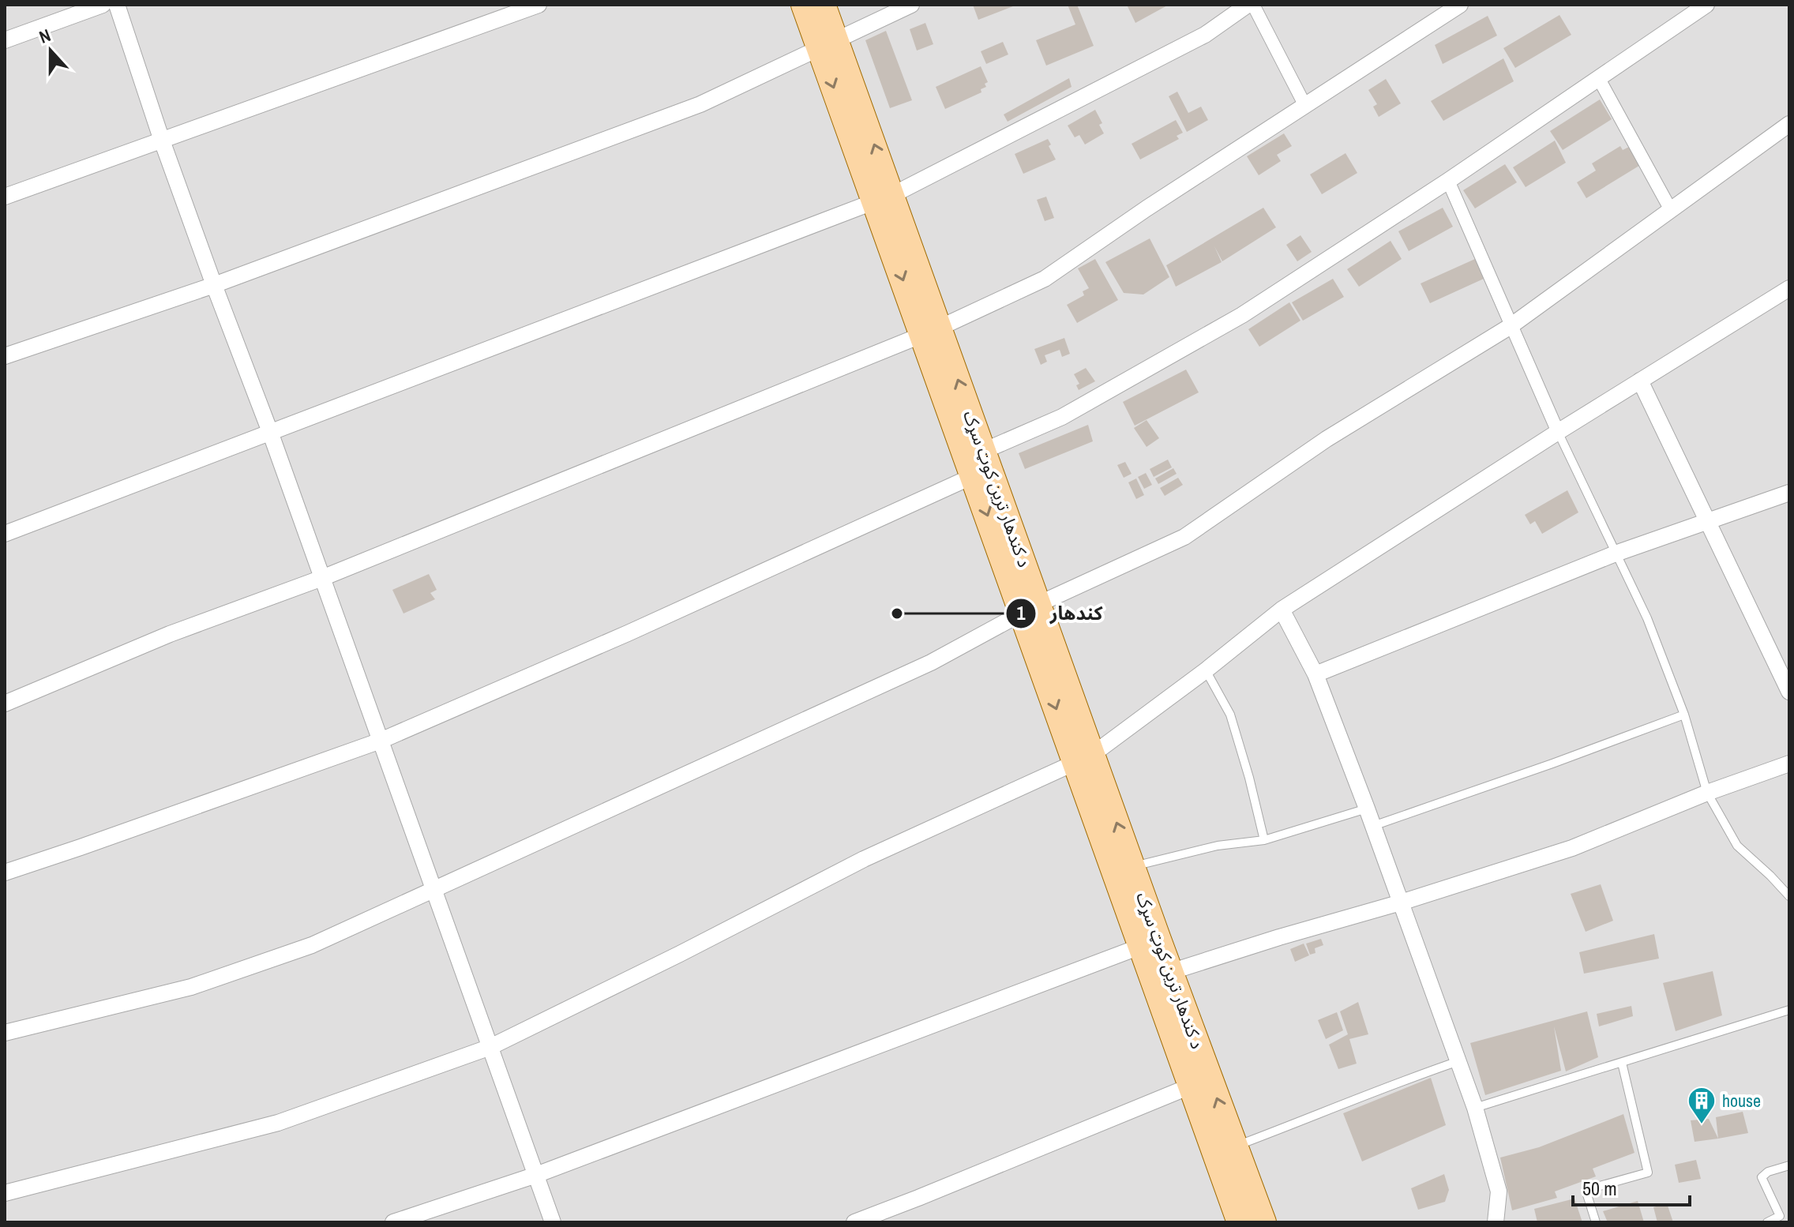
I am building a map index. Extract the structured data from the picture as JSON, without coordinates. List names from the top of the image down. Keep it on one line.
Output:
{"streets":{"main road":["د کندهار ترين کوټ سړک"]},"places":{"other":["کندهار"],"building":["house"]},"scale_bar":"50 m","north":"top"}
